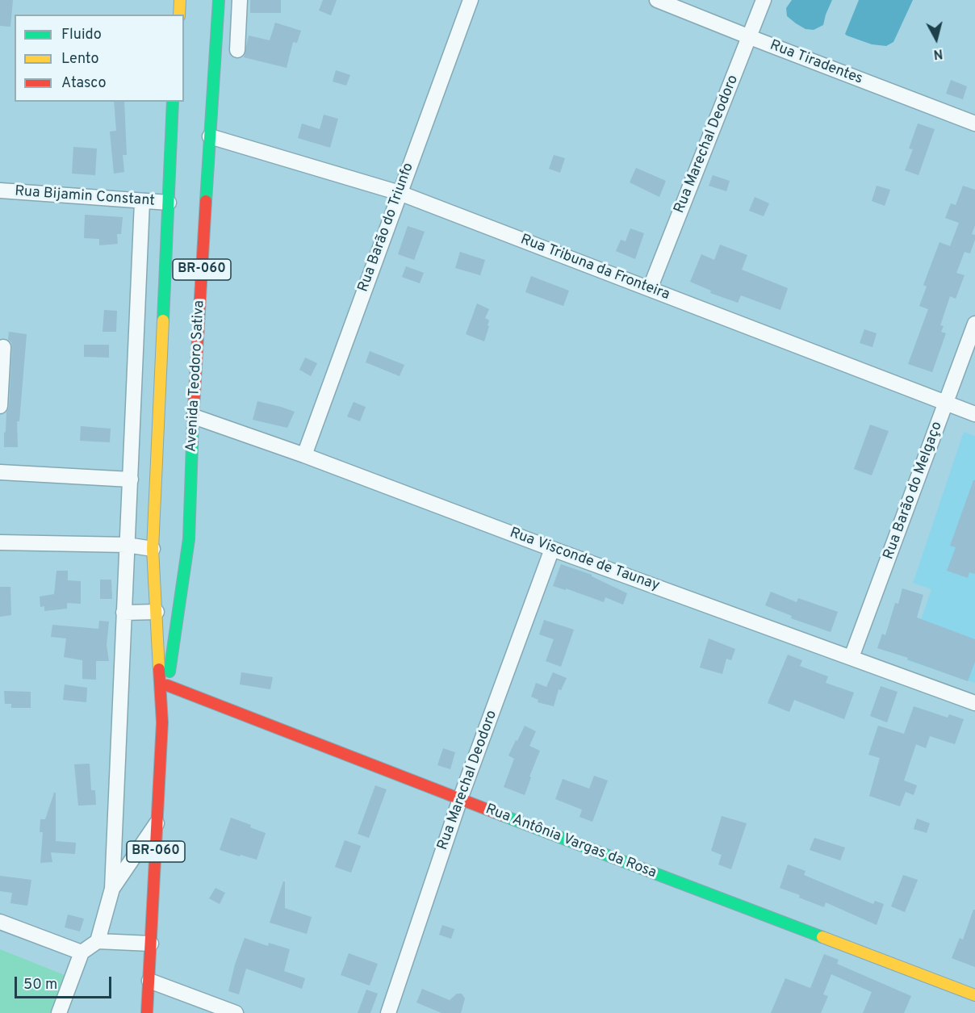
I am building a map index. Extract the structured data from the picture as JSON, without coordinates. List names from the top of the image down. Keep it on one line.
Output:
{"streets":{"main road":["BR-060","Avenida Teodoro Sativa","Rua Antônia Vargas da Rosa"],"street":["Rua Tiradentes","Rua Marechal Deodoro","Rua Bijamin Constant","Rua Barão do Triunfo","Rua Tribuna da Fronteira","Rua Barão do Melgaço","Rua Visconde de Taunay"]},"crossings":[["Rua Tiradentes","Rua Marechal Deodoro"],["Rua Marechal Deodoro","Rua Tribuna da Fronteira"],["Rua Marechal Deodoro","Rua Visconde de Taunay"],["Rua Marechal Deodoro","Rua Antônia Vargas da Rosa"],["Rua Bijamin Constant","Avenida Teodoro Sativa"],["Rua Barão do Triunfo","Rua Tribuna da Fronteira"],["Rua Barão do Triunfo","Rua Visconde de Taunay"],["Rua Tribuna da Fronteira","Avenida Teodoro Sativa"],["Rua Tribuna da Fronteira","Rua Barão do Melgaço"],["Avenida Teodoro Sativa","Rua Visconde de Taunay"],["Avenida Teodoro Sativa","Rua Antônia Vargas da Rosa"],["Rua Barão do Melgaço","Rua Visconde de Taunay"]],"legend":["Fluido","Lento","Atasco"],"scale_bar":"50 m","north":"bottom"}
